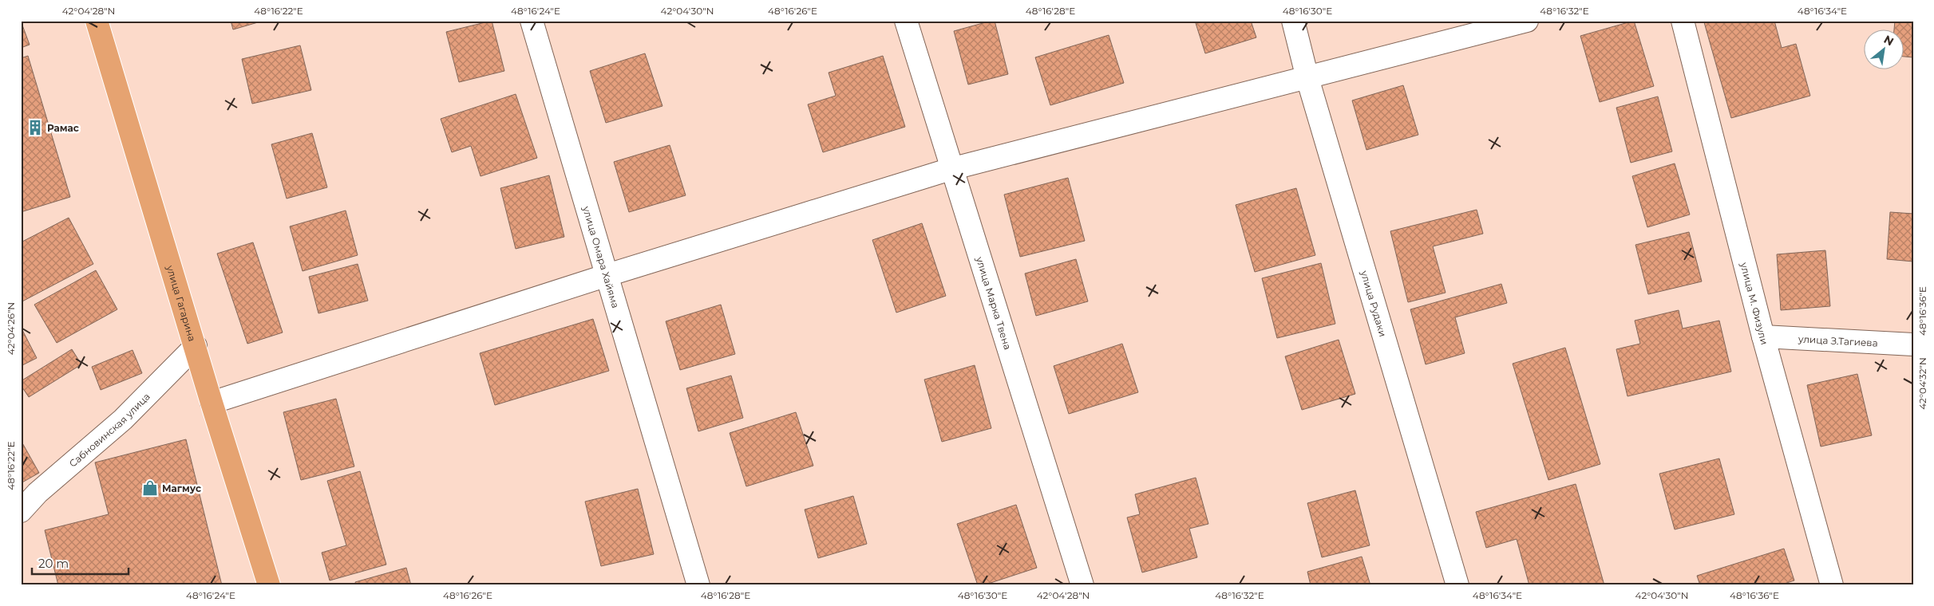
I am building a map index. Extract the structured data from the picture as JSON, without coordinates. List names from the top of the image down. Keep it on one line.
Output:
{"streets":{"main road":["улица Гагарина"],"street":["улица Омара Хайяма","улица Марка Твена","улица Рудаки","улица М. Физули","улица З.Тагиева","Сабновинская улица"]},"crossings":[["улица Гагарина","Сабновинская улица"],["улица М. Физули","улица З.Тагиева"]],"places":{"building":["Рамас"],"shop":["Магмус"]},"scale_bar":"20 m","north":"top right","coordinates":["42°04'28\"N","48°16'22\"E","48°16'24\"E","42°04'30\"N","48°16'26\"E","48°16'28\"E","48°16'30\"E","48°16'32\"E","48°16'34\"E","48°16'36\"E","42°04'26\"N","42°04'32\"N"]}
